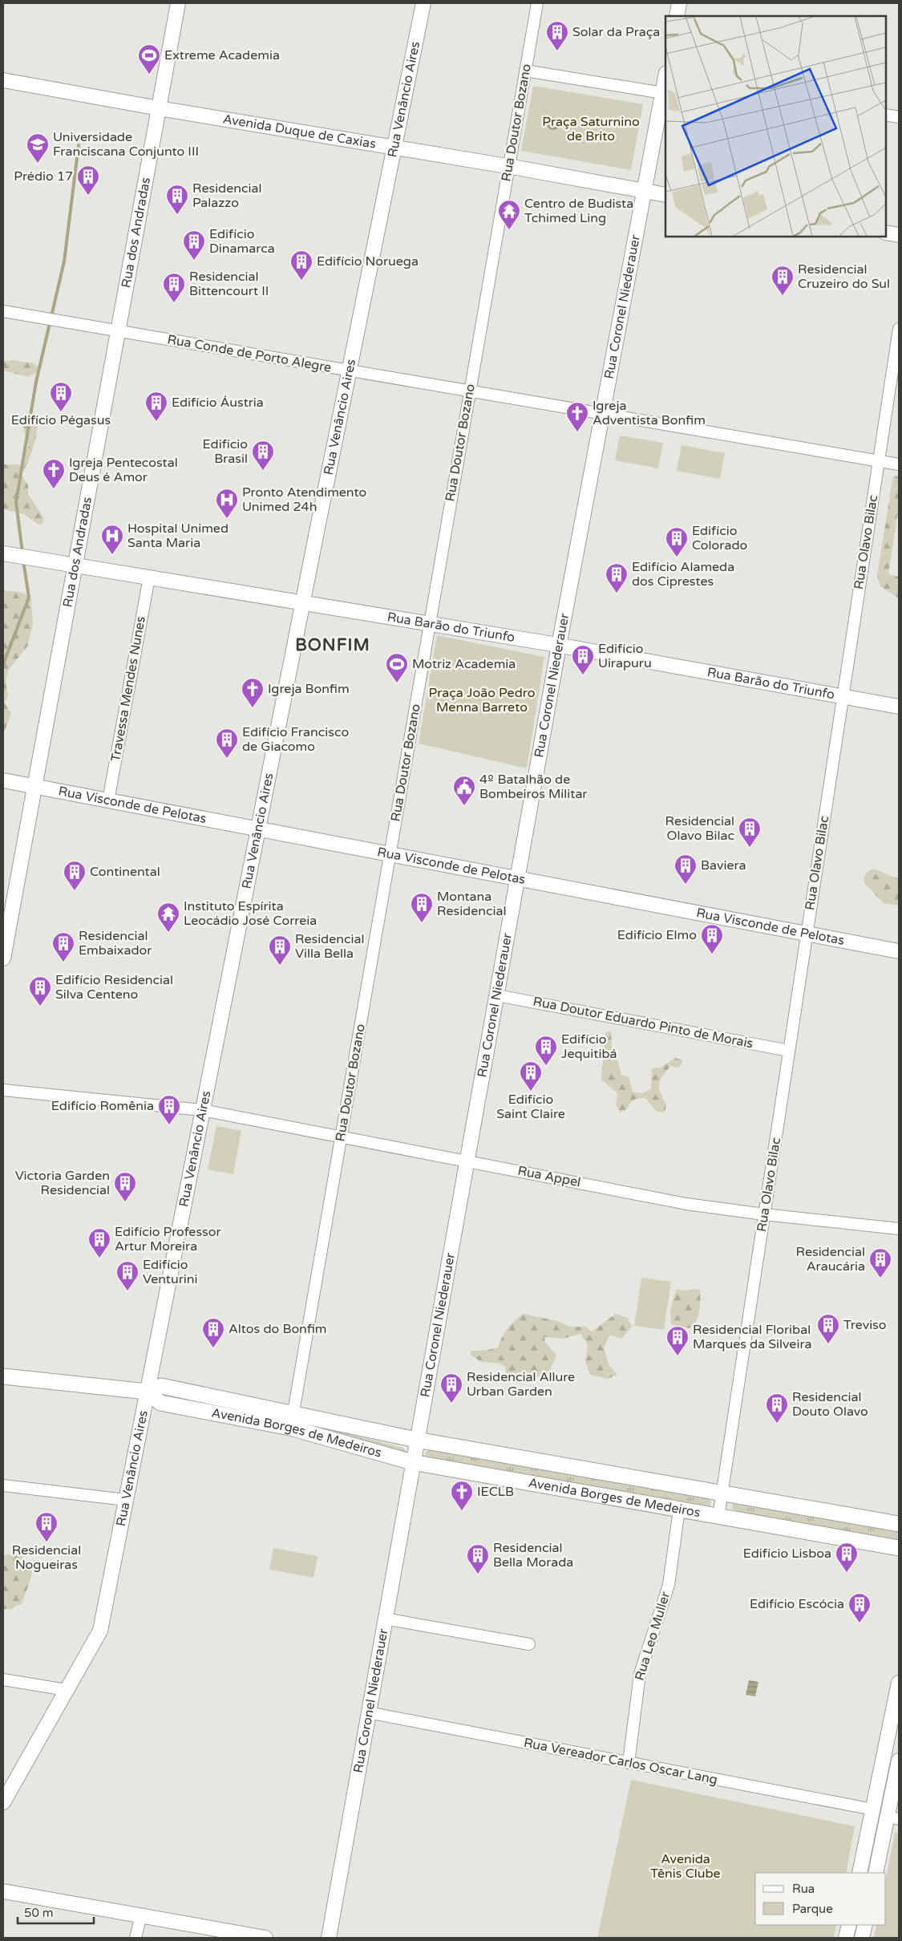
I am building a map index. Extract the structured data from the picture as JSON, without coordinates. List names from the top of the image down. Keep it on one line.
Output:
{"streets":{"main road":["Avenida Borges de Medeiros"],"street":["Rua Venâncio Aires","Rua Doutor Bozano","Avenida Duque de Caxias","Rua dos Andradas","Rua Coronel Niederauer","Rua Conde de Porto Alegre","Rua Olavo Bilac","Rua Barão do Triunfo","Travessa Mendes Nunes","Rua Visconde de Pelotas","Rua Doutor Eduardo Pinto de Morais","Rua Appel","Rua Leo Muller","Rua Vereador Carlos Oscar Lang"]},"crossings":[["Rua Venâncio Aires","Avenida Duque de Caxias"],["Rua Venâncio Aires","Rua Conde de Porto Alegre"],["Rua Venâncio Aires","Rua Barão do Triunfo"],["Rua Venâncio Aires","Rua Visconde de Pelotas"],["Rua Venâncio Aires","Rua Appel"],["Rua Venâncio Aires","Avenida Borges de Medeiros"],["Rua Doutor Bozano","Avenida Duque de Caxias"],["Rua Doutor Bozano","Rua Conde de Porto Alegre"],["Rua Doutor Bozano","Rua Barão do Triunfo"],["Rua Doutor Bozano","Rua Visconde de Pelotas"],["Rua Doutor Bozano","Rua Appel"],["Rua Doutor Bozano","Avenida Borges de Medeiros"],["Avenida Duque de Caxias","Rua dos Andradas"],["Avenida Duque de Caxias","Rua Coronel Niederauer"],["Rua dos Andradas","Rua Conde de Porto Alegre"],["Rua dos Andradas","Rua Barão do Triunfo"],["Rua dos Andradas","Rua Visconde de Pelotas"],["Rua Coronel Niederauer","Rua Conde de Porto Alegre"],["Rua Coronel Niederauer","Rua Barão do Triunfo"],["Rua Coronel Niederauer","Rua Visconde de Pelotas"],["Rua Coronel Niederauer","Rua Doutor Eduardo Pinto de Morais"],["Rua Coronel Niederauer","Rua Appel"],["Rua Coronel Niederauer","Avenida Borges de Medeiros"],["Rua Coronel Niederauer","Rua Vereador Carlos Oscar Lang"],["Rua Conde de Porto Alegre","Rua Olavo Bilac"],["Rua Olavo Bilac","Rua Barão do Triunfo"],["Rua Olavo Bilac","Rua Visconde de Pelotas"],["Rua Olavo Bilac","Rua Doutor Eduardo Pinto de Morais"],["Rua Olavo Bilac","Rua Appel"],["Rua Olavo Bilac","Avenida Borges de Medeiros"],["Rua Barão do Triunfo","Travessa Mendes Nunes"],["Travessa Mendes Nunes","Rua Visconde de Pelotas"],["Avenida Borges de Medeiros","Rua Leo Muller"],["Rua Leo Muller","Rua Vereador Carlos Oscar Lang"]],"districts":["BONFIM"],"parks":["Praça Saturnino de Brito","Praça João Pedro Menna Barreto","Avenida Tênis Clube"],"places":{"building":["Solar da Praça","Prédio 17","Residencial Palazzo","Edifício Dinamarca","Edifício Noruega","Residencial Cruzeiro do Sul","Residencial Bittencourt II","Edifício Pégasus","Edifício Áustria","Edifício Brasil","Edifício Colorado","Edifício Alameda dos Ciprestes","Edifício Uirapuru","Edifício Francisco de Giacomo","Residencial Olavo Bilac","Baviera","Continental","Montana Residencial","Edifício Elmo","Residencial Embaixador","Residencial Villa Bella","Edifício Residencial Silva Centeno","Edifício Jequitibá","Edifício Saint Claire","Edifício Romênia","Victoria Garden Residencial","Edifício Professor Artur Moreira","Residencial Araucária","Edifício Venturini","Treviso","Altos do Bonfim","Residencial Floribal Marques da Silveira","Residencial Allure Urban Garden","Residencial Douto Olavo","Residencial Nogueiras","Edifício Lisboa","Residencial Bella Morada","Edifício Escócia"],"sports":["Extreme Academia","Motriz Academia"],"school or university":["Universidade Franciscana Conjunto III"],"temple":["Centro de Budista Tchimed Ling","Instituto Espírita Leocádio José Correia"],"church":["Igreja Adventista Bonfim","Igreja Pentecostal Deus é Amor","Igreja Bonfim","IECLB"],"hospital":["Pronto Atendimento Unimed 24h","Hospital Unimed Santa Maria"],"public building":["4º Batalhão de Bombeiros Militar"]},"legend":["Rua","Parque"],"scale_bar":"50 m"}
